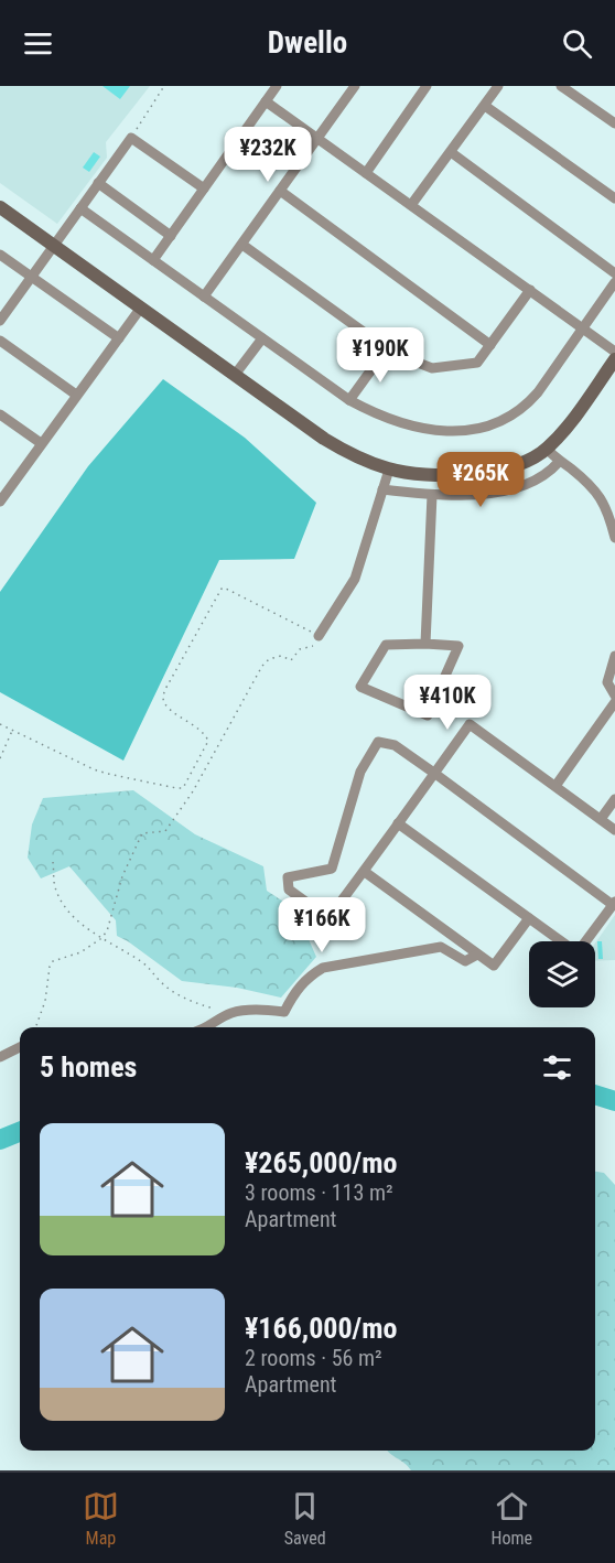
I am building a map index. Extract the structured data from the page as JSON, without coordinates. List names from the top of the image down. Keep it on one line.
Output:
{"page":{"header":"Dwello","price":["¥232K","¥190K","¥265K","¥410K","¥166K"],"heading":"5 homes","list":[{"name":"¥265,000/mo","note":"3 rooms · 113 m² · Apartment"},{"name":"¥166,000/mo","note":"2 rooms · 56 m² · Apartment"}],"tabs":["Map","Saved","Home"]}}
